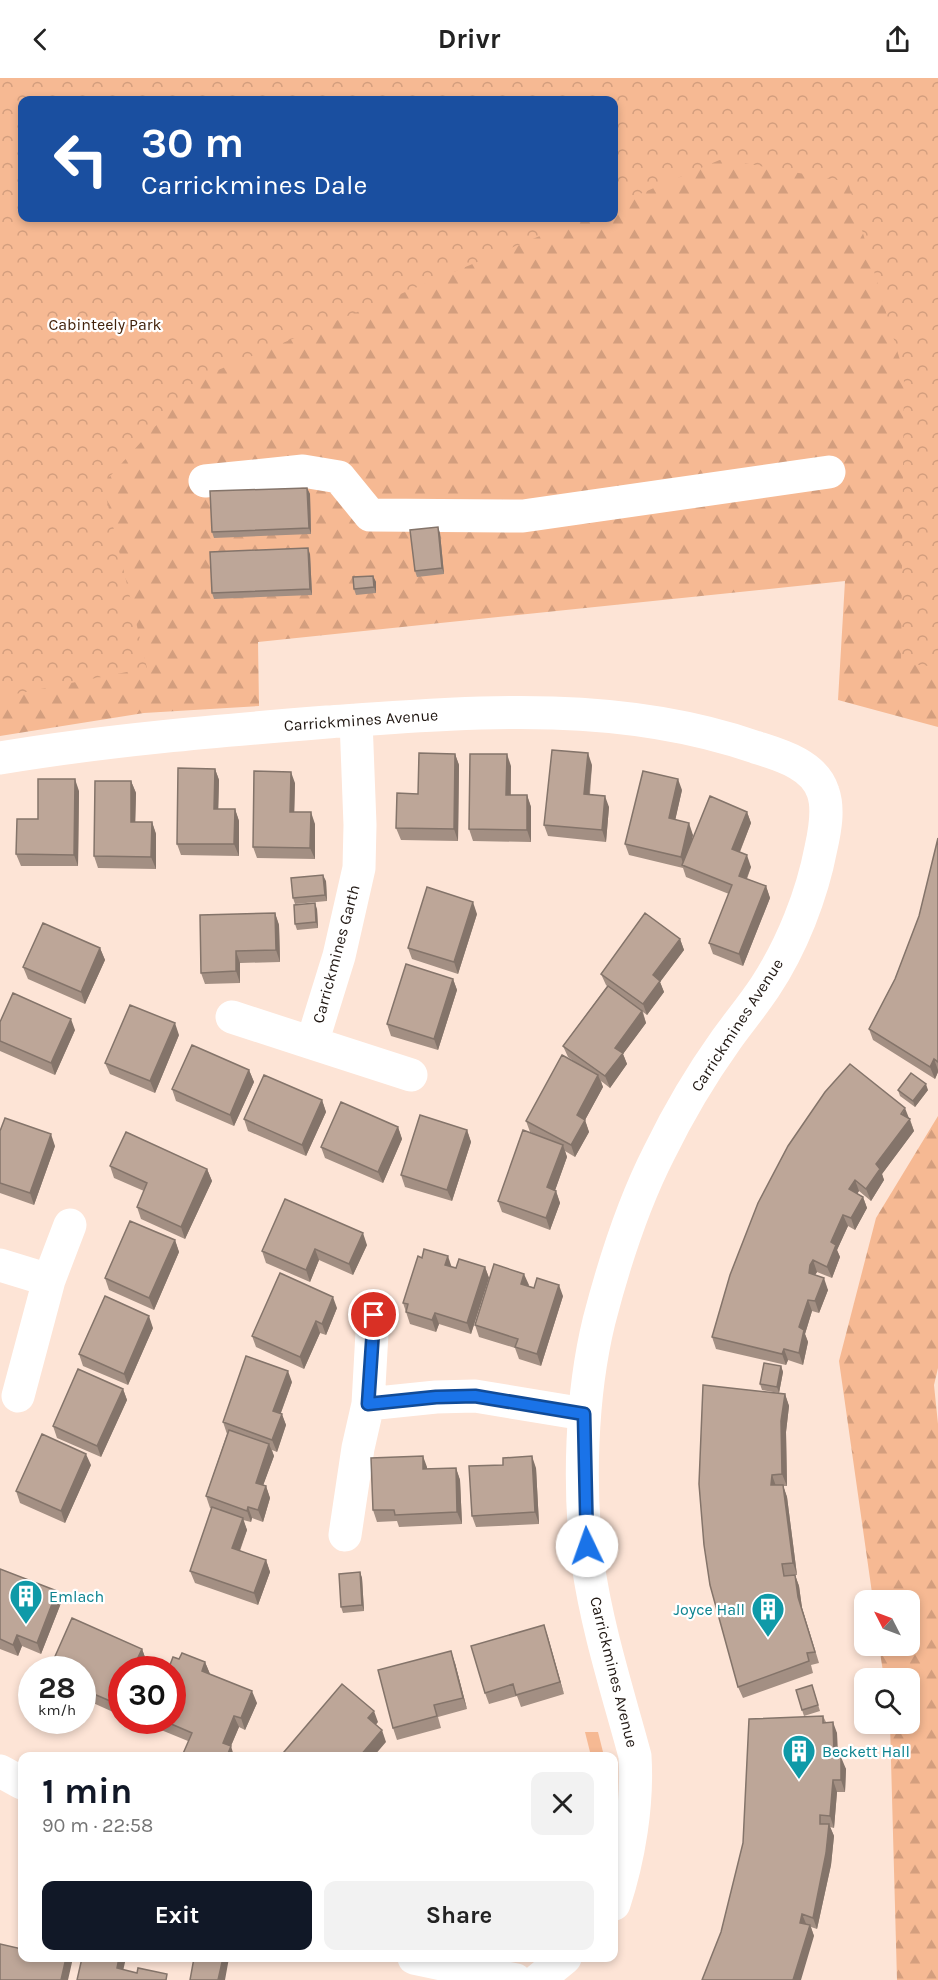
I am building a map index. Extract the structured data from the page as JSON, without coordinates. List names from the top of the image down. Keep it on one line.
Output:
{"streets":{"street":["Carrickmines Avenue","Carrickmines Garth"]},"crossings":[["Carrickmines Avenue","Carrickmines Garth"]],"parks":["Cabinteely Park"],"places":{"building":["Emlach","Joyce Hall","Beckett Hall"]},"north":"top left","page":{"header":"Drivr","turn":["30 m","Carrickmines Dale"],"speed":"28 km/h","limit":"30","heading":["1 min","90 m · 22:58"],"buttons":["Exit","Share"]}}
